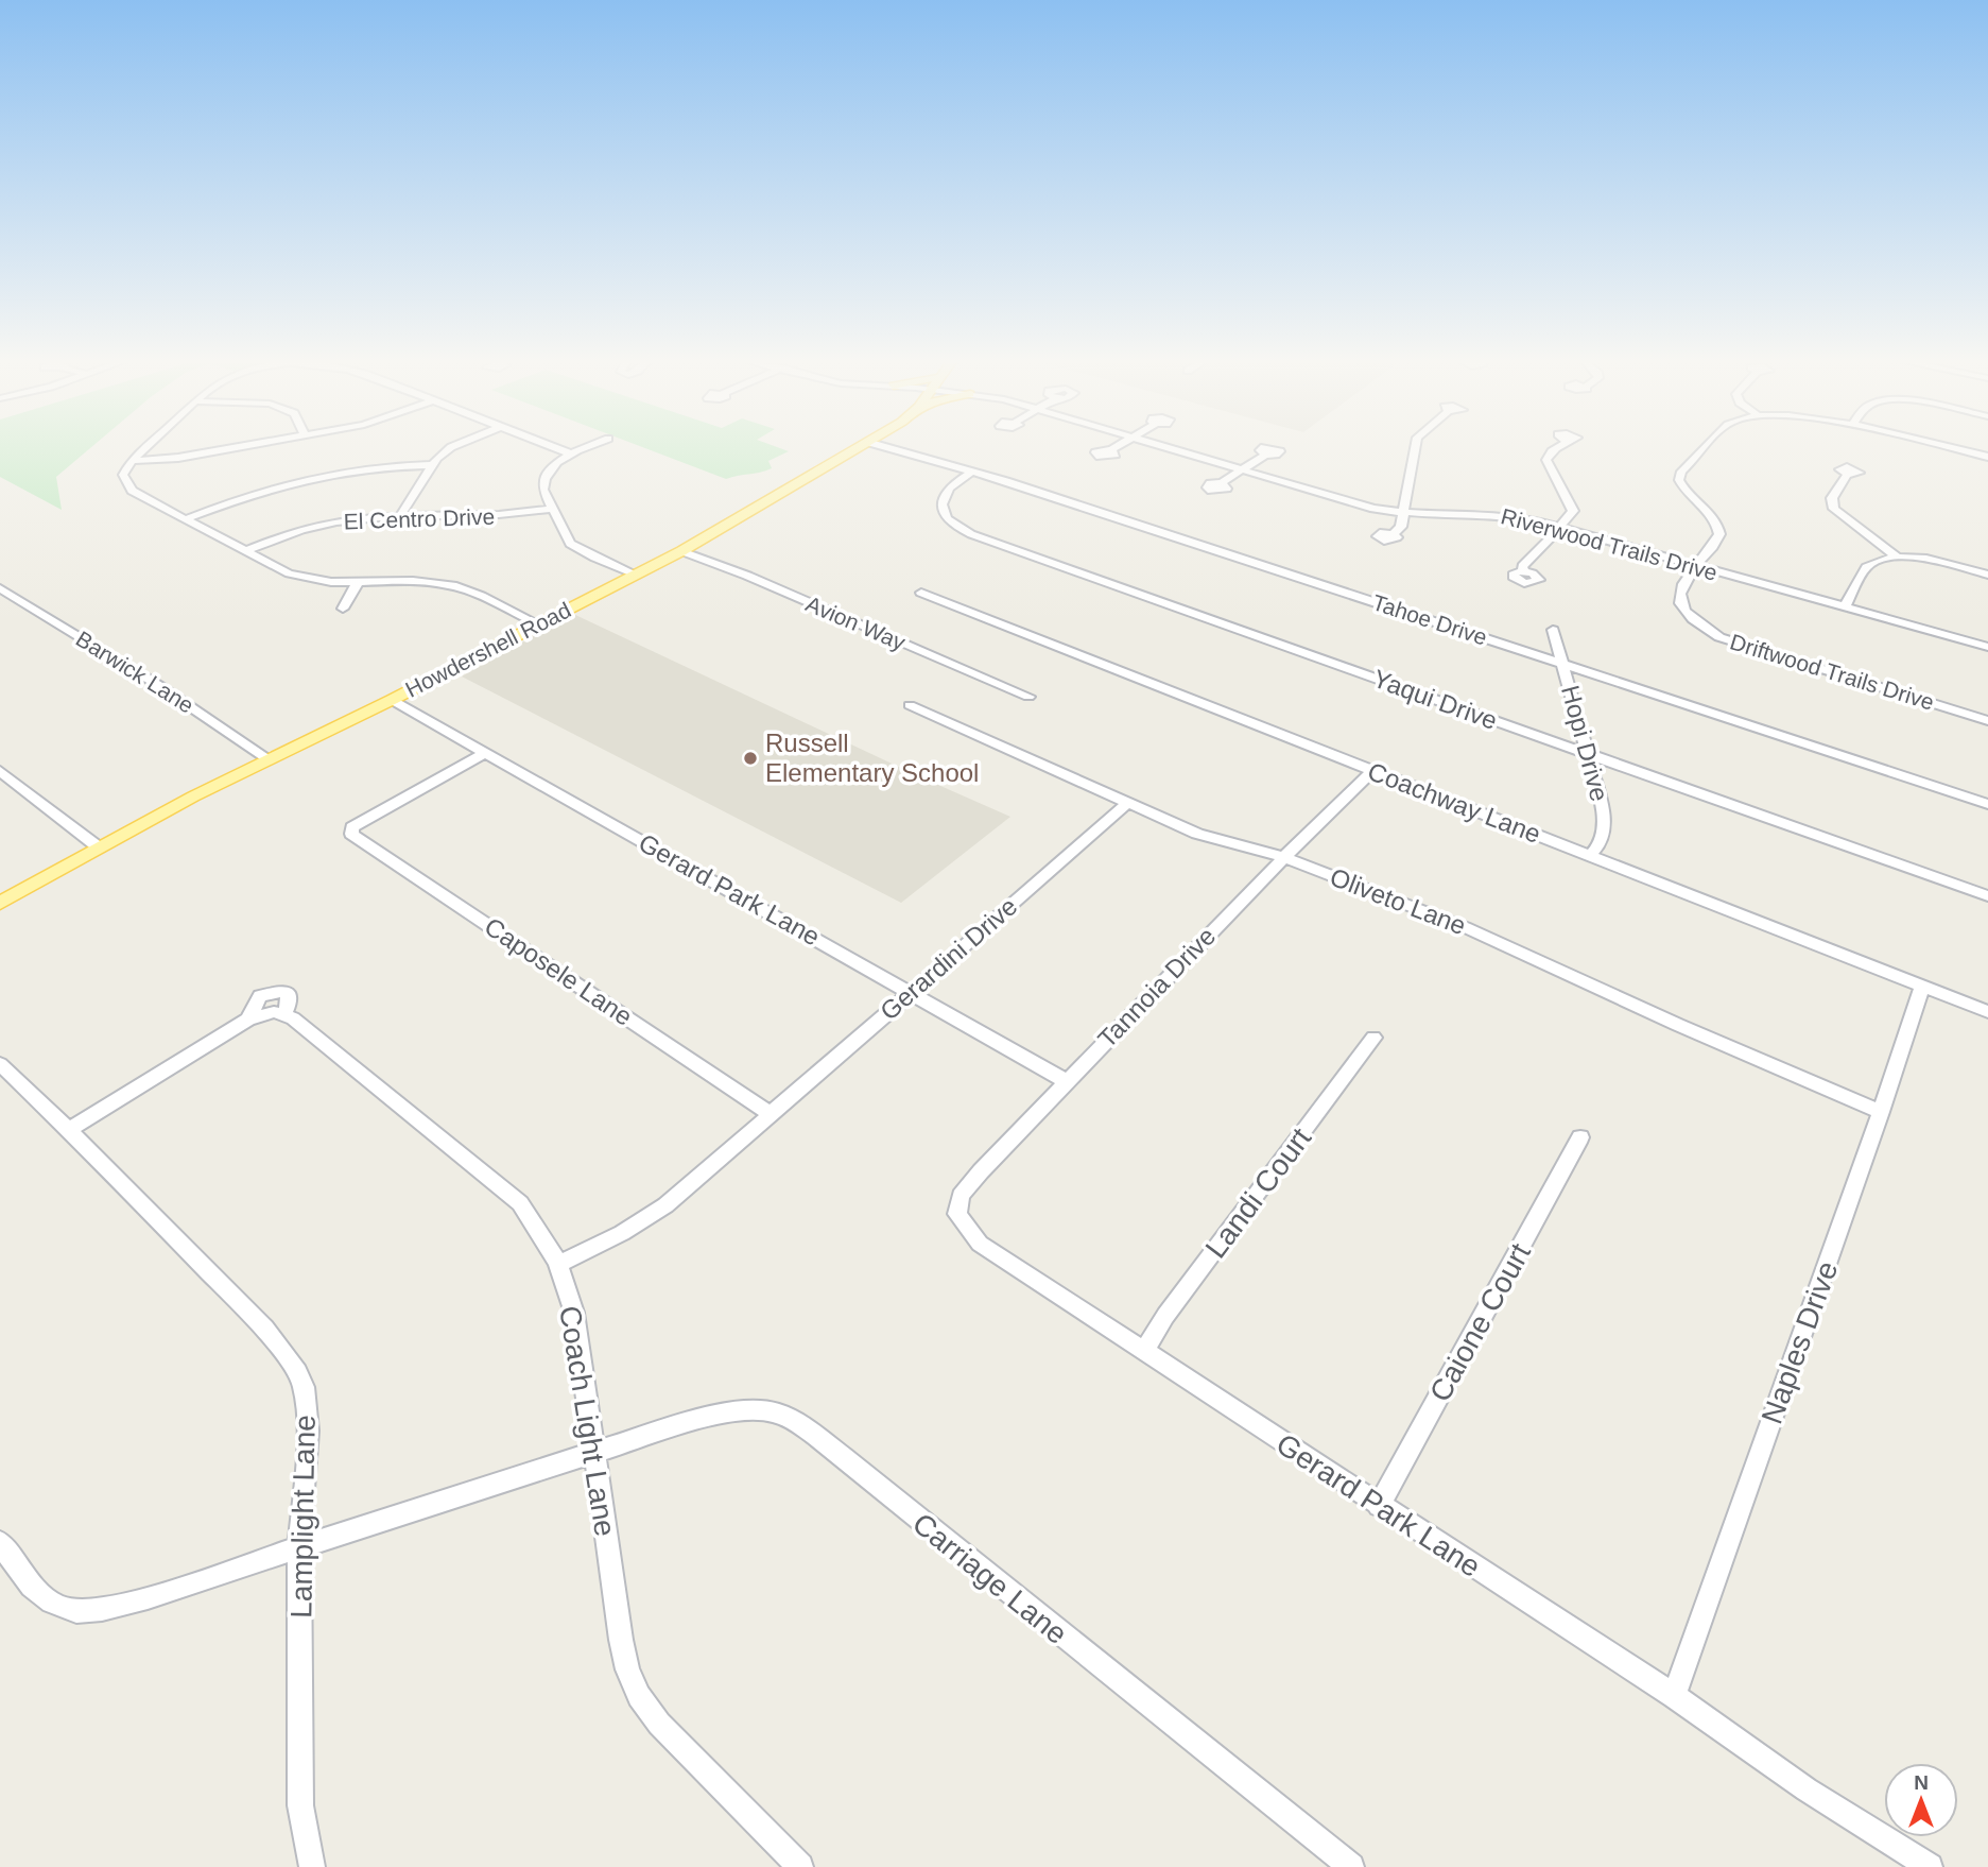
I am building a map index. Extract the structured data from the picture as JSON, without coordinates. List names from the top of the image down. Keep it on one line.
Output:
{"streets":{"main road":["Howdershell Road"],"street":["El Centro Drive","Riverwood Trails Drive","Tahoe Drive","Avion Way","Barwick Lane","Driftwood Trails Drive","Yaqui Drive","Hopi Drive","Coachway Lane","Gerard Park Lane","Oliveto Lane","Gerardini Drive","Caposele Lane","Tannoia Drive","Landi Court","Caione Court","Naples Drive","Coach Light Lane","Lamplight Lane","Carriage Lane"]},"crossings":[["Riverwood Trails Drive","Driftwood Trails Drive"],["Tahoe Drive","Yaqui Drive"],["Tahoe Drive","Hopi Drive"],["Avion Way","Howdershell Road"],["Howdershell Road","Barwick Lane"],["Howdershell Road","Gerard Park Lane"],["Yaqui Drive","Hopi Drive"],["Hopi Drive","Coachway Lane"],["Coachway Lane","Tannoia Drive"],["Coachway Lane","Naples Drive"],["Gerard Park Lane","Gerardini Drive"],["Gerard Park Lane","Caposele Lane"],["Gerard Park Lane","Tannoia Drive"],["Gerard Park Lane","Landi Court"],["Gerard Park Lane","Caione Court"],["Gerard Park Lane","Naples Drive"],["Oliveto Lane","Gerardini Drive"],["Oliveto Lane","Tannoia Drive"],["Oliveto Lane","Naples Drive"],["Gerardini Drive","Caposele Lane"],["Gerardini Drive","Coach Light Lane"],["Coach Light Lane","Lamplight Lane"],["Coach Light Lane","Carriage Lane"],["Lamplight Lane","Carriage Lane"]],"places":["Russell Elementary School"],"north":"top"}
